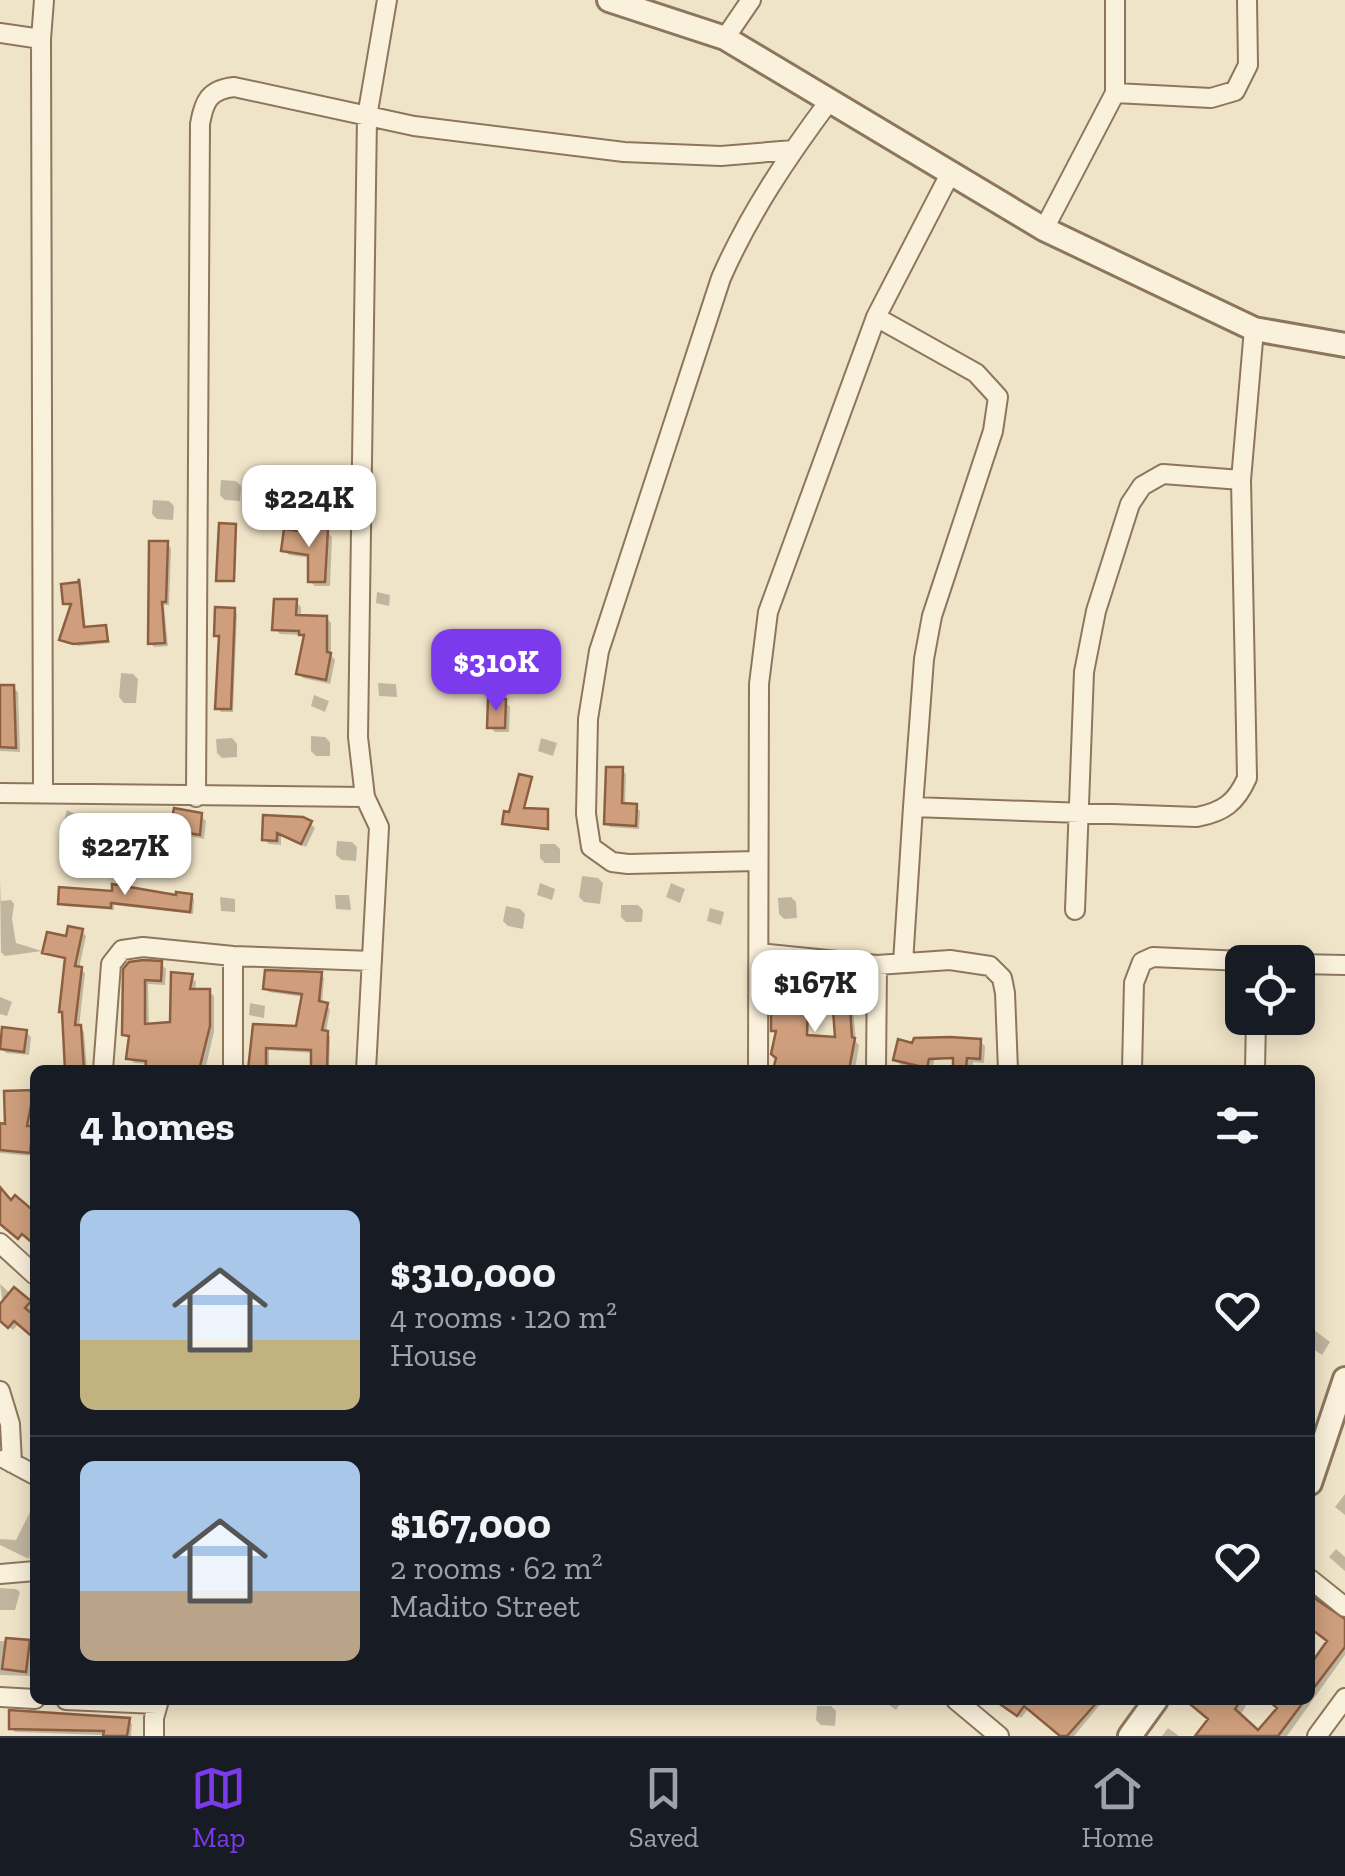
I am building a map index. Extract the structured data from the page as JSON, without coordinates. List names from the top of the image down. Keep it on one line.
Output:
{"page":{"price":["$224K","$310K","$227K","$167K"],"heading":"4 homes","list":[{"name":"$310,000","note":"4 rooms · 120 m² · House"},{"name":"$167,000","note":"2 rooms · 62 m² · Madito Street"}],"tabs":["Map","Saved","Home"]}}
